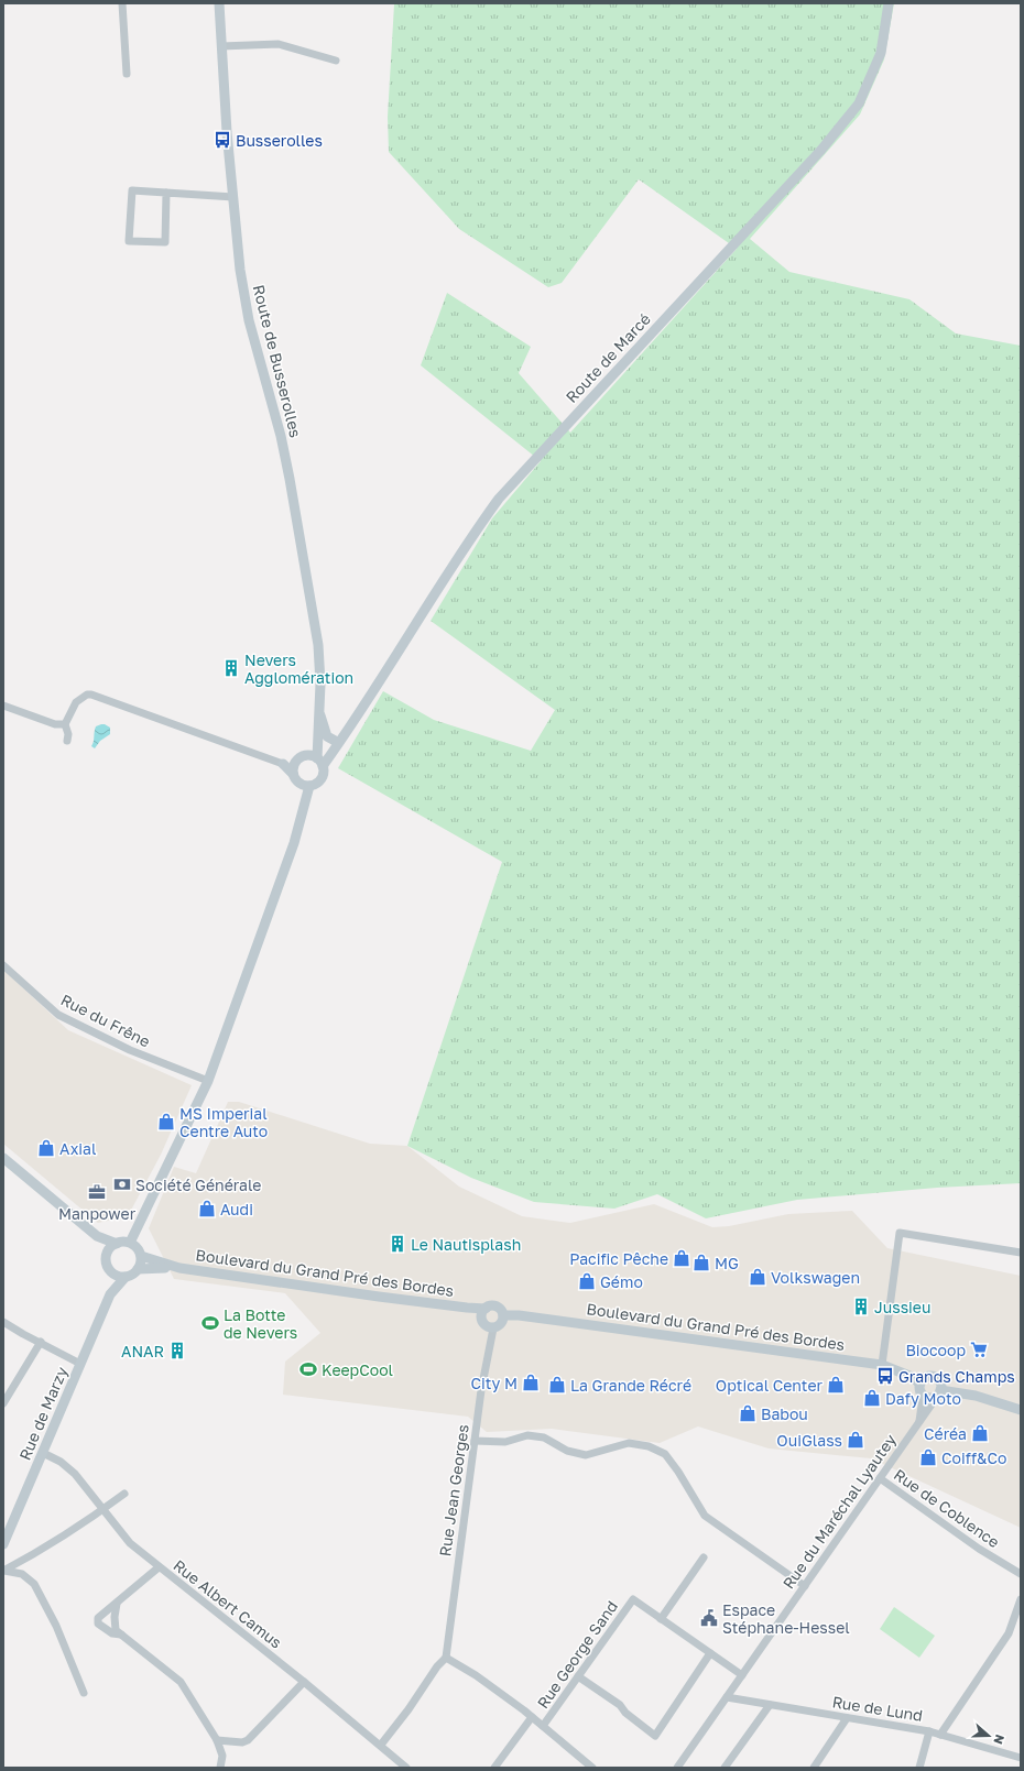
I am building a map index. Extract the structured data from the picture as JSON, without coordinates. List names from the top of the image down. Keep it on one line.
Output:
{"streets":{"main road":["Route de Marcé","Route de Busserolles","Boulevard du Grand Pré des Bordes","Rue de Marzy"],"street":["Rue du Frêne","Rue Jean Georges","Rue de Coblence","Rue du Maréchal Lyautey","Rue Albert Camus","Rue George Sand","Rue de Lund"]},"crossings":[["Route de Marcé","Route de Busserolles"],["Boulevard du Grand Pré des Bordes","Rue de Marzy"],["Boulevard du Grand Pré des Bordes","Rue Jean Georges"],["Boulevard du Grand Pré des Bordes","Rue du Maréchal Lyautey"],["Rue de Marzy","Rue Albert Camus"],["Rue de Coblence","Rue du Maréchal Lyautey"],["Rue du Maréchal Lyautey","Rue George Sand"],["Rue du Maréchal Lyautey","Rue de Lund"]],"places":{"bus stop":["Busserolles","Grands Champs"],"building":["Nevers Agglomération","Le Nautisplash","Jussieu","ANAR"],"shop":["MS Imperial Centre Auto","Axial","Audi","Pacific Pêche","MG","Volkswagen","Gémo","City M","La Grande Récré","Optical Center","Dafy Moto","Babou","Céréa","OuiGlass","Coiff&Co"],"bank":["Société Générale"],"office":["Manpower"],"sports":["La Botte de Nevers","KeepCool"],"supermarket":["Biocoop"],"public building":["Espace Stéphane-Hessel"]},"north":"right"}
